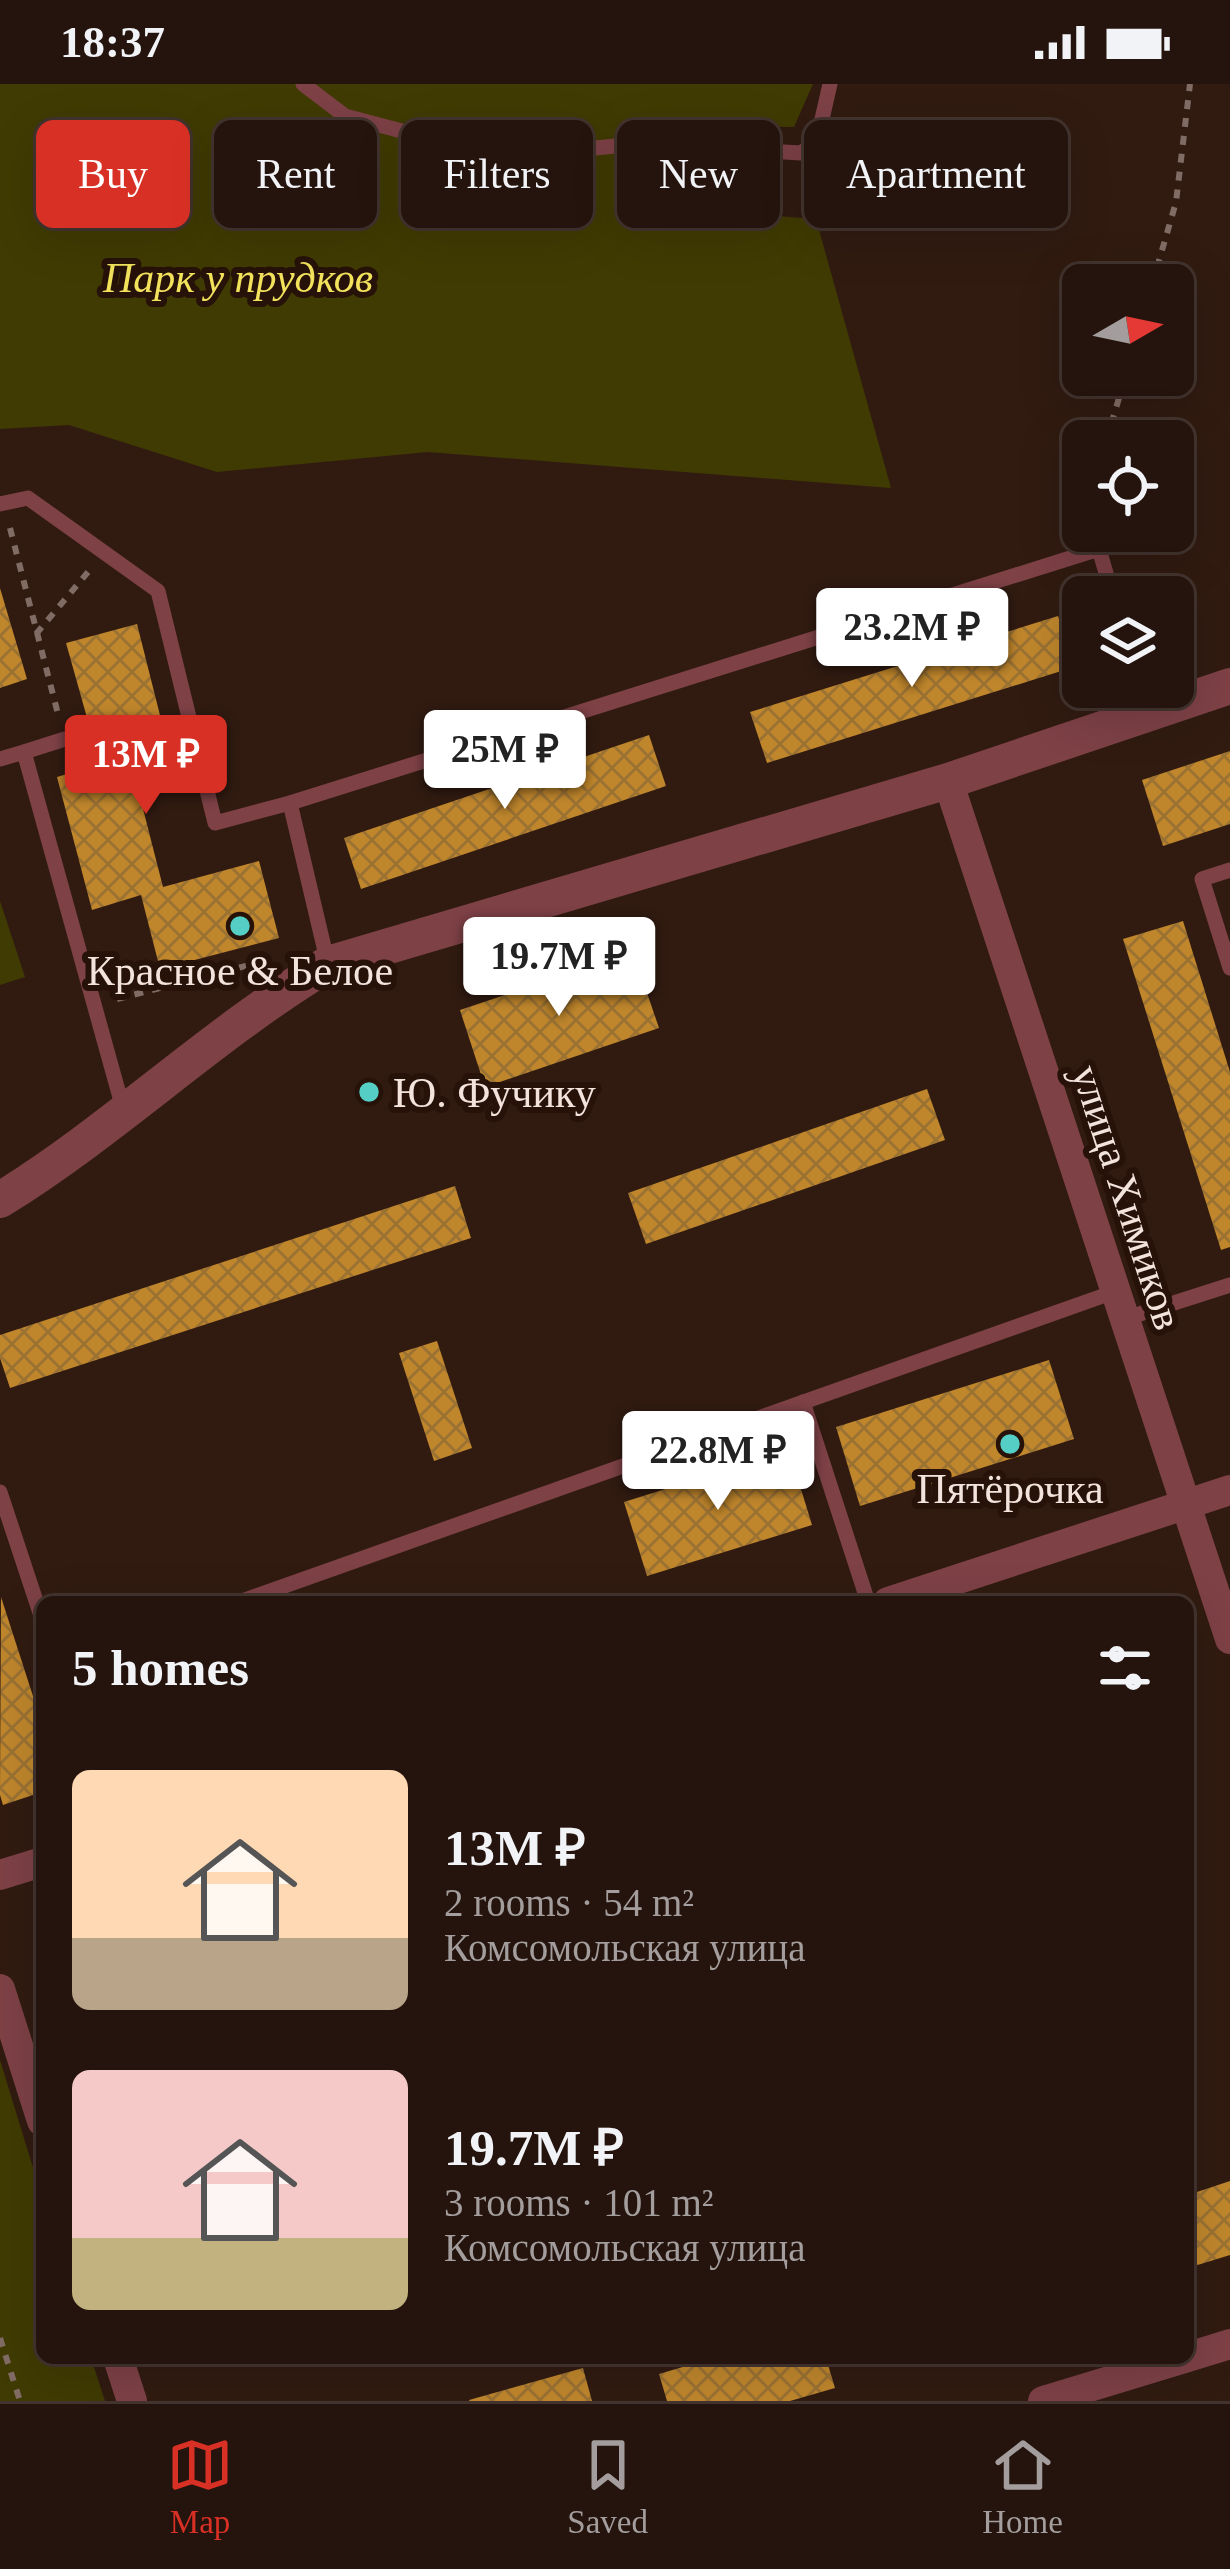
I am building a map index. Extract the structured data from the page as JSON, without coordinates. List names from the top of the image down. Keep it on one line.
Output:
{"streets":{"street":["улица Химиков"]},"parks":["Парк у прудков"],"places":["Красное & Белое","Ю. Фучику","Пятёрочка"],"north":"right","page":{"status":"18:37","chip":["Buy","Rent","Filters","New","Apartment"],"price":["23.2M ₽","25M ₽","13M ₽","19.7M ₽","22.8M ₽"],"heading":"5 homes","list":[{"name":"13M ₽","note":"2 rooms · 54 m² · Комсомольская улица"},{"name":"19.7M ₽","note":"3 rooms · 101 m² · Комсомольская улица"}],"tabs":["Map","Saved","Home"]}}
